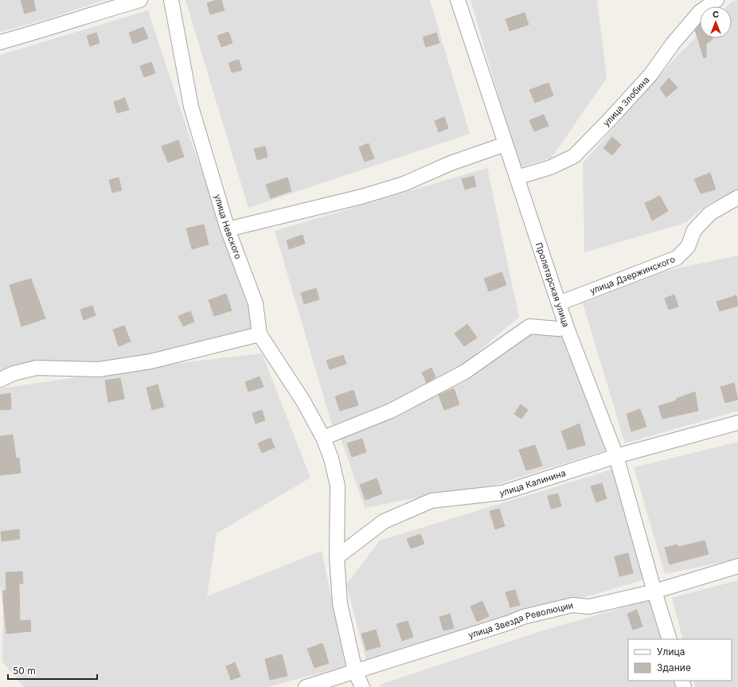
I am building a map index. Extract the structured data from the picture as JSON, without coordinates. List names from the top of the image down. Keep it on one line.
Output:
{"streets":{"street":["улица Злобина","улица Невского","улица Дзержинского","Пролетарская улица","улица Калинина","улица Звезда Революции"]},"crossings":[["улица Злобина","Пролетарская улица"],["улица Невского","Пролетарская улица"],["улица Невского","улица Калинина"],["улица Невского","улица Звезда Революции"],["улица Дзержинского","Пролетарская улица"]],"legend":["Улица","Здание"],"scale_bar":"50 m","north":"top"}
